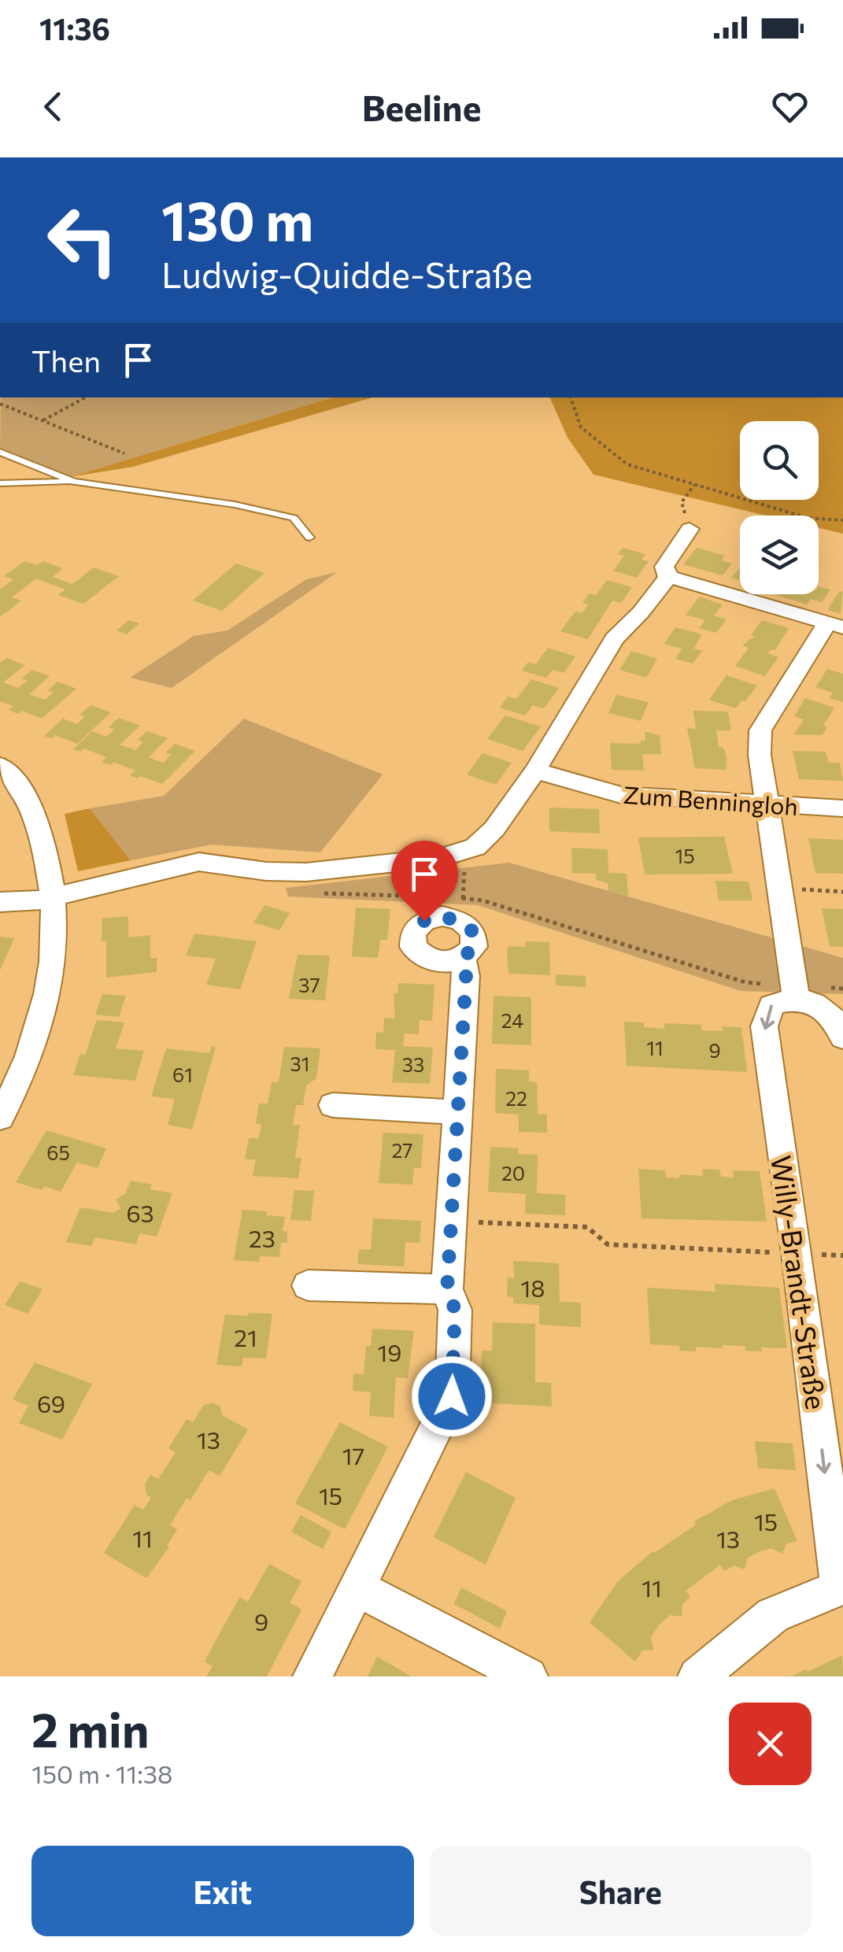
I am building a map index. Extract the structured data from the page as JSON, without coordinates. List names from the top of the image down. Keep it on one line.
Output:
{"streets":{"street":["Zum Benningloh","Willy-Brandt-Straße"]},"one_way":["Willy-Brandt-Straße"],"house_numbers":["15","37","24","11","9","31","33","61","22","27","65","20","63","23","18","21","19","69","13","17","15","15","11","13","11","9"],"page":{"status":"11:36","header":"Beeline","turn":["130 m","Ludwig-Quidde-Straße"],"then":"Then","heading":["2 min","150 m · 11:38"],"buttons":["Exit","Share"]}}
